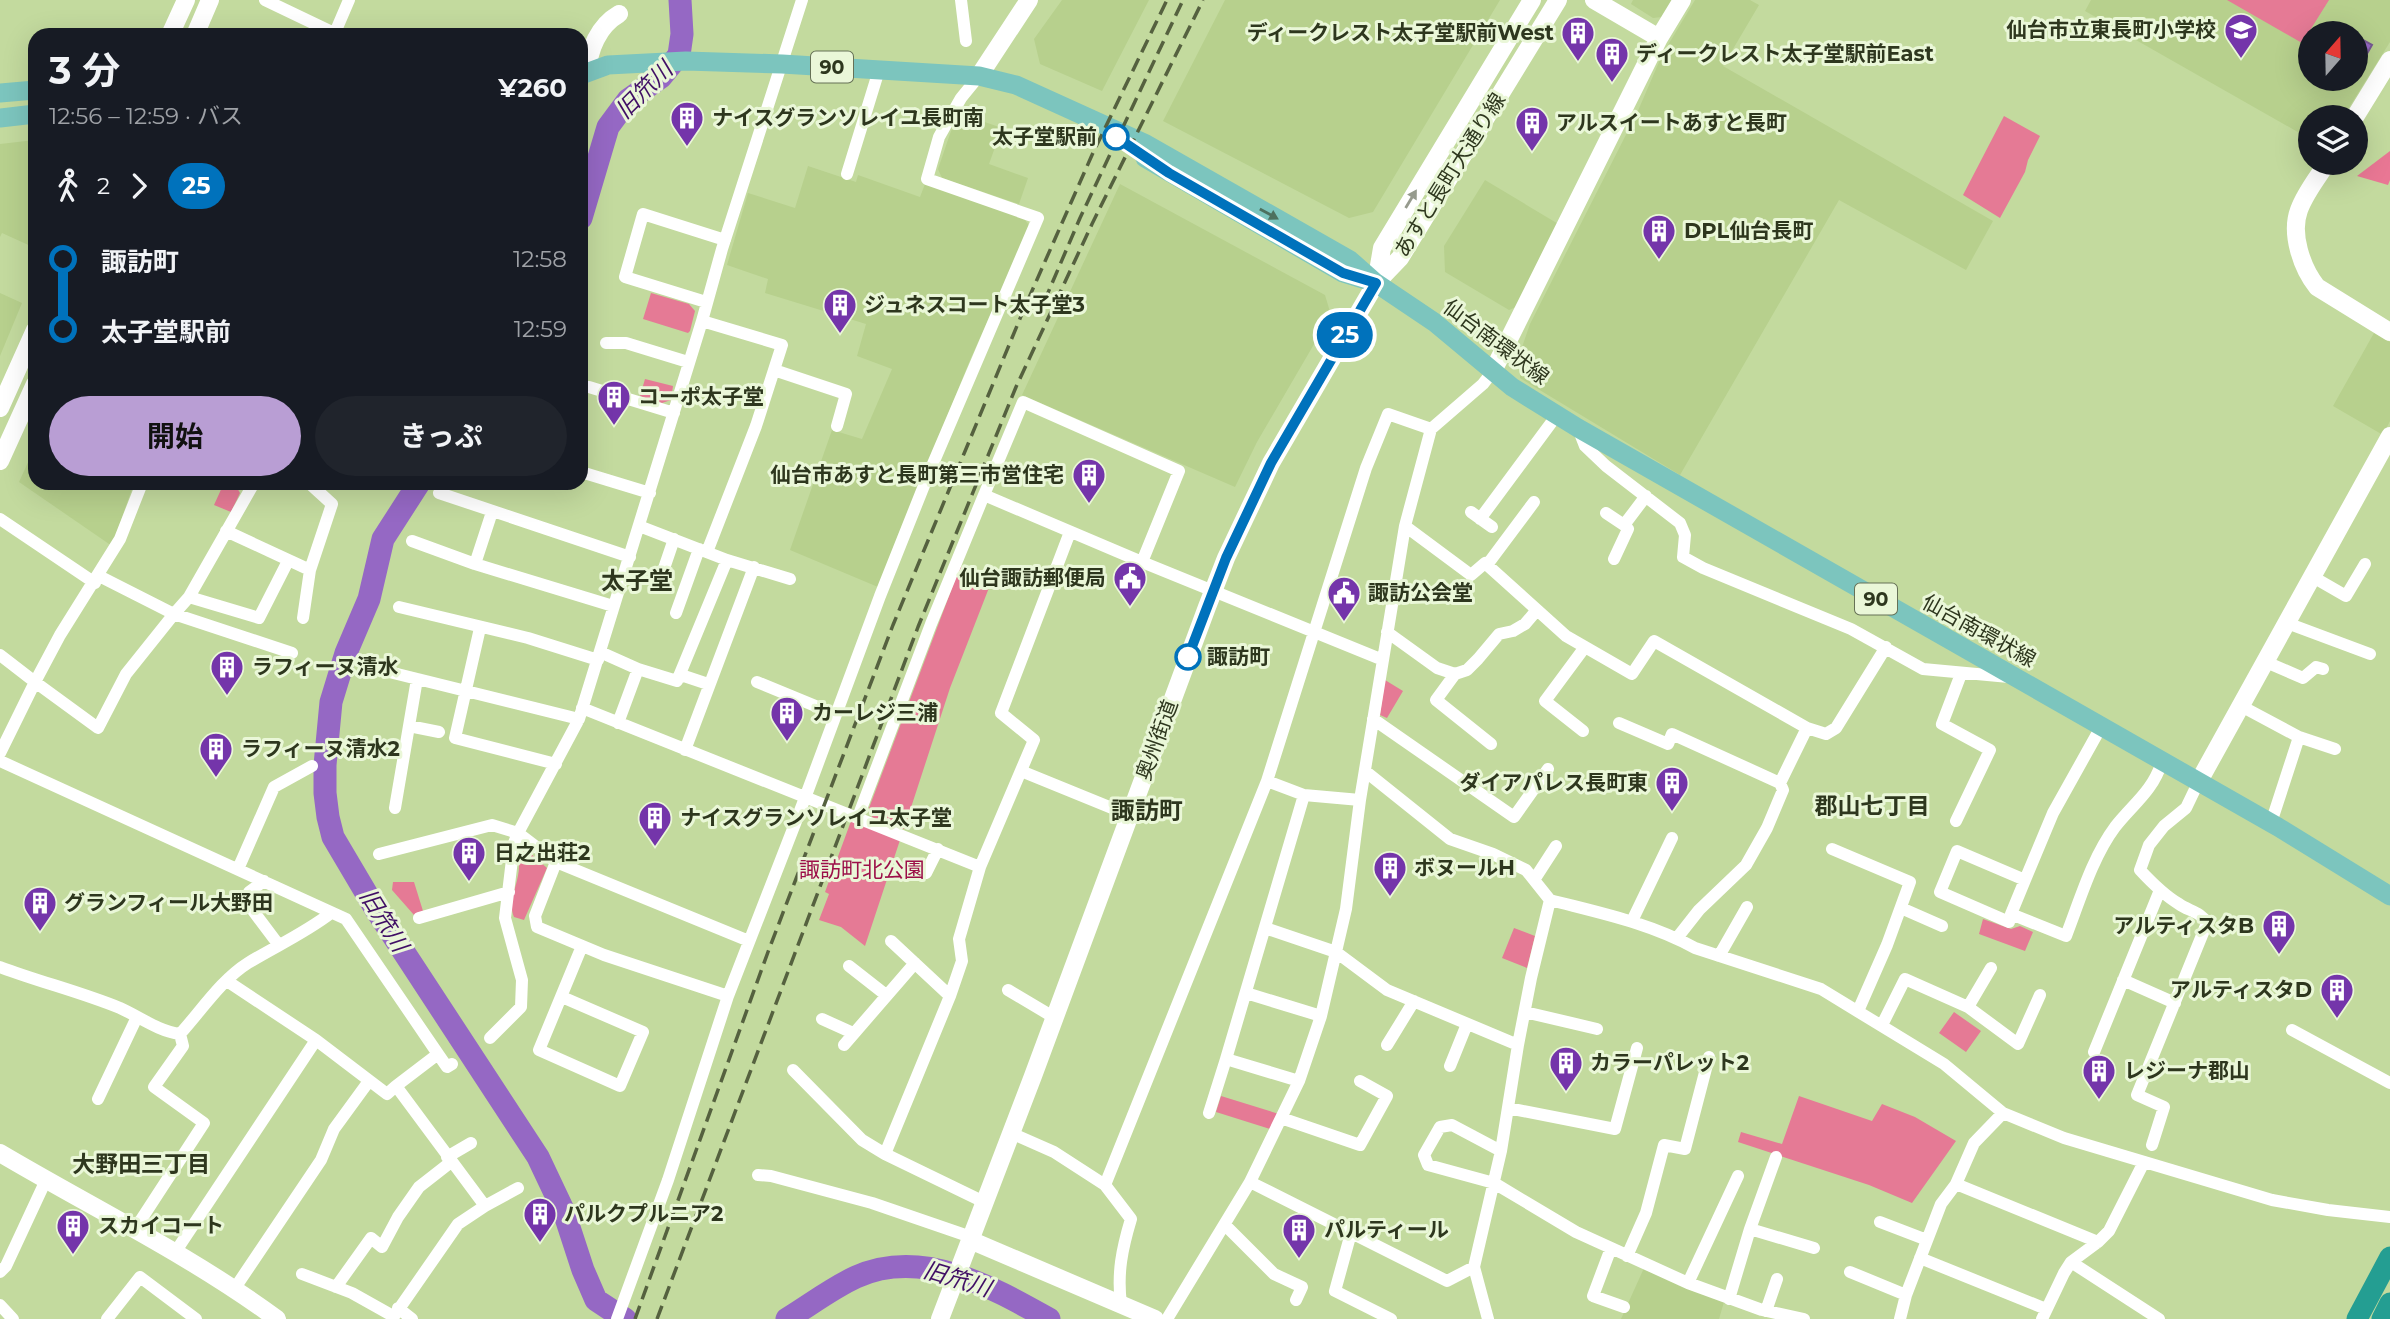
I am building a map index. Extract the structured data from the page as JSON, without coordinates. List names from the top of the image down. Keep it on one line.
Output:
{"streets":{"main road":["90","あすと長町大通り線","仙台南環状線","奥州街道"]},"crossings":[["あすと長町大通り線","仙台南環状線"],["あすと長町大通り線","奥州街道"],["仙台南環状線","奥州街道"]],"districts":["太子堂","郡山七丁目","諏訪町","大野田三丁目"],"water":["旧笊川"],"parks":["諏訪町北公園"],"places":{"school or university":["仙台市立東長町小学校"],"building":["ディークレスト太子堂駅前West","ディークレスト太子堂駅前East","ナイスグランソレイユ長町南","アルスイートあすと長町","DPL仙台長町","ジュネスコート太子堂3","コーポ太子堂","仙台市あすと長町第三市営住宅","ラフィーヌ清水","カーレジ三浦","ラフィーヌ清水2","ダイアパレス長町東","ナイスグランソレイユ太子堂","日之出荘2","ボヌールH","グランフィール大野田","アルティスタB","アルティスタD","カラーパレット2","レジーナ郡山","パルクプルニア2","スカイコート","パルティール"],"other":["太子堂駅前","諏訪町"],"public building":["仙台諏訪郵便局","諏訪公会堂"]},"lines":["bus line 25"],"north":"top","page":{"on_map":"25","heading":["3 分","12:56 – 12:59 · バス","¥260"],"legs":["2","25"],"list":[{"name":"諏訪町","value":"12:58"},{"name":"太子堂駅前","value":"12:59"}],"buttons":["開始","きっぷ"]}}
